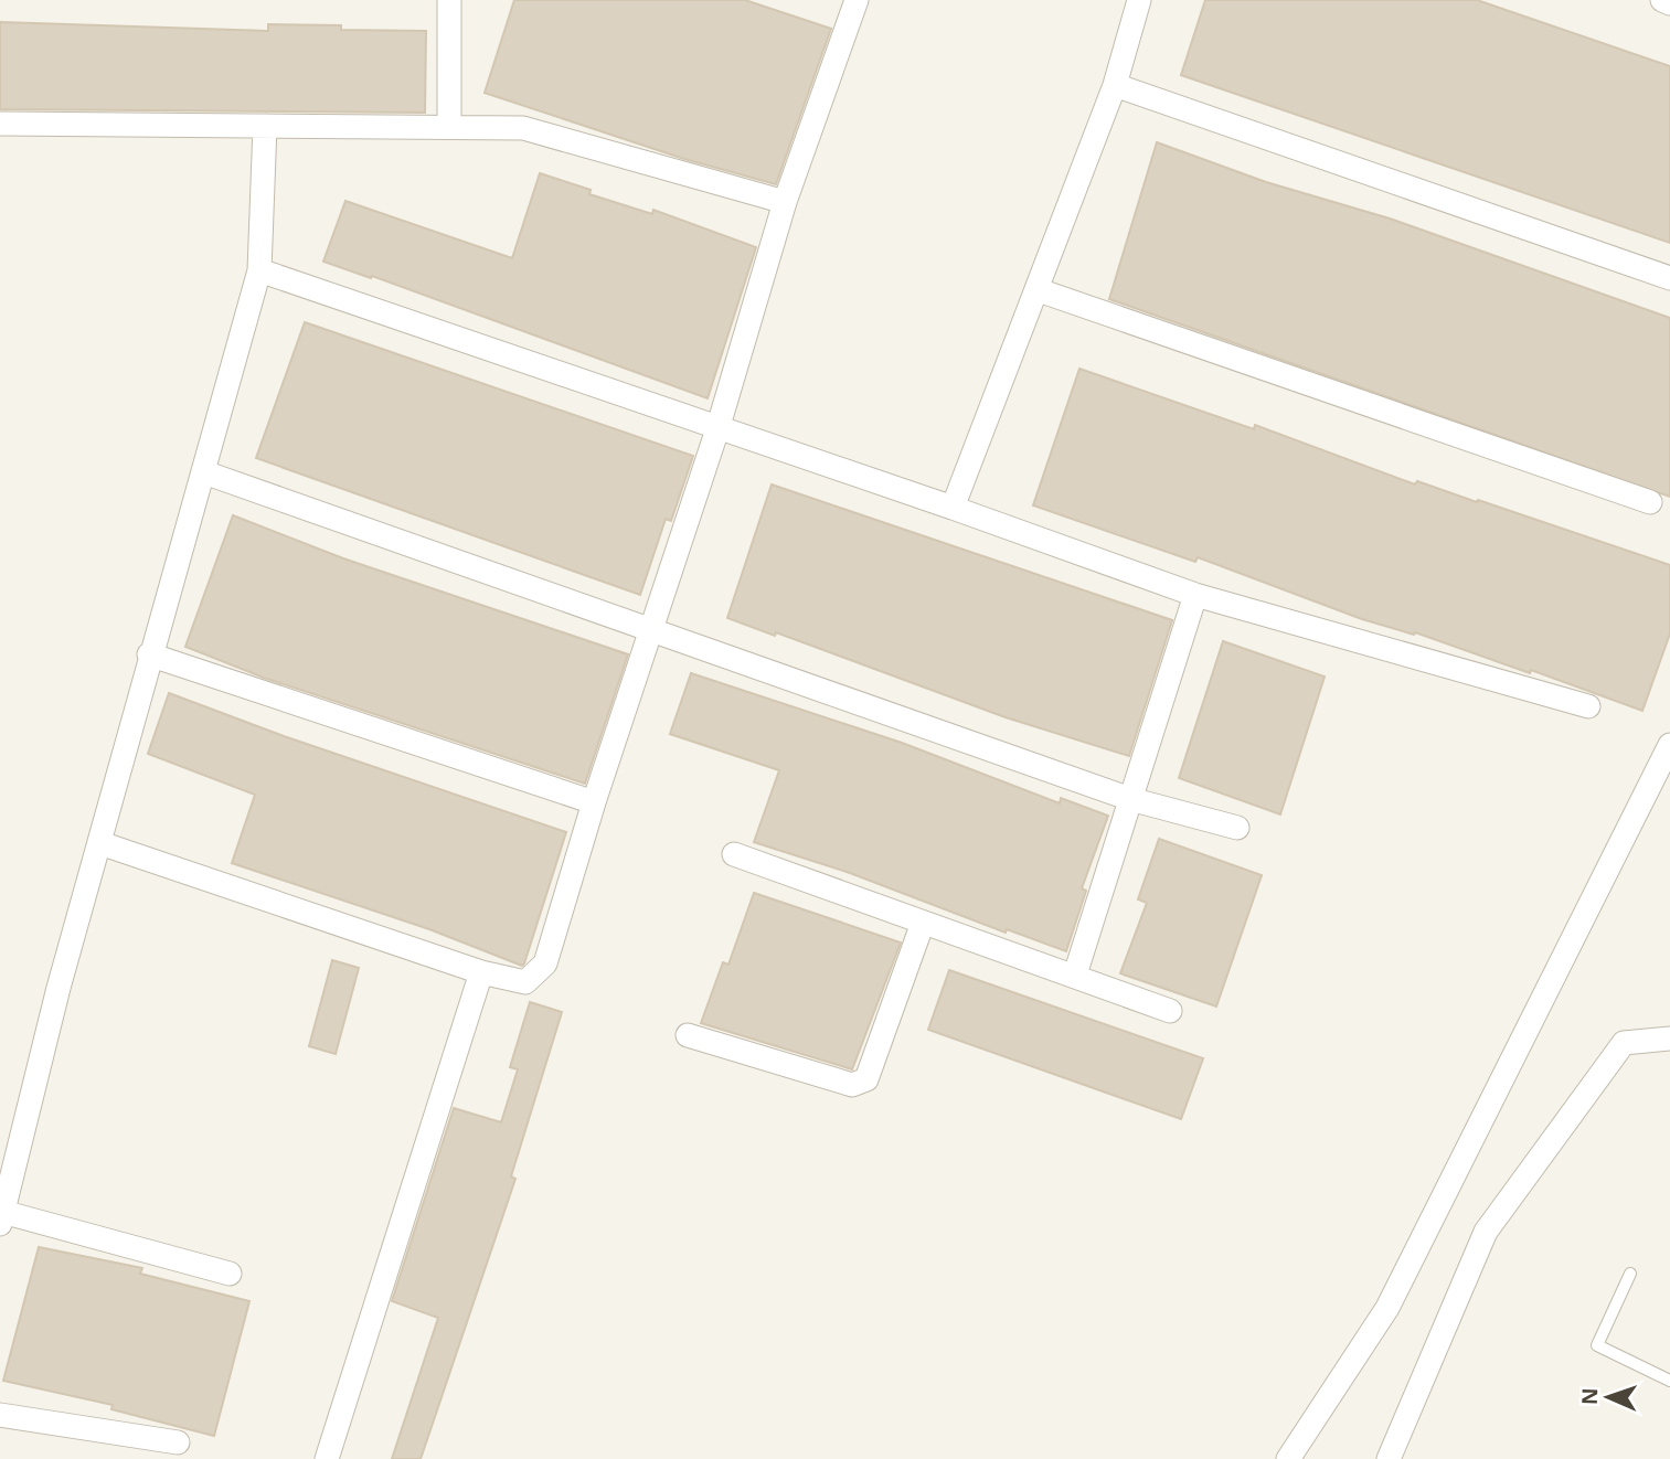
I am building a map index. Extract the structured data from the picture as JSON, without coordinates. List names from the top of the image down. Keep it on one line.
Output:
{"north":"left"}
